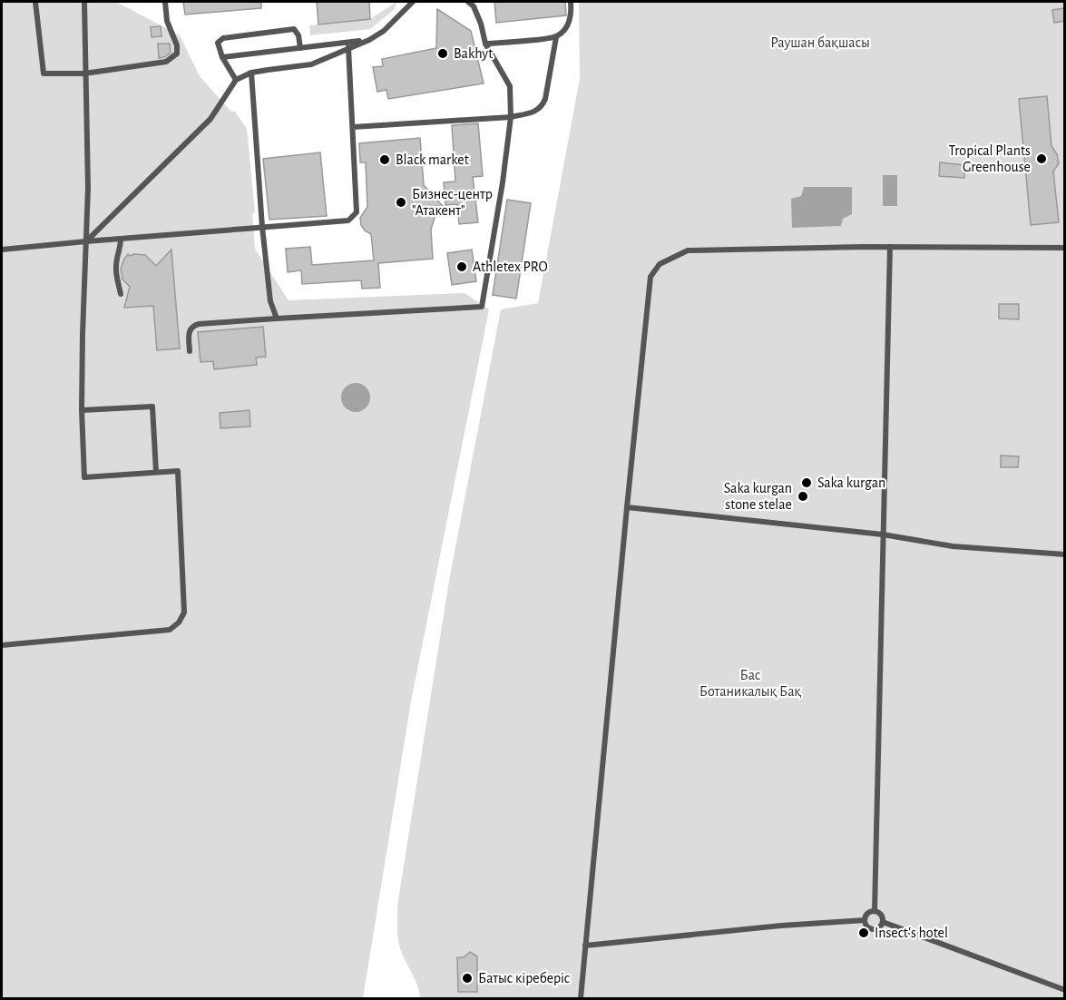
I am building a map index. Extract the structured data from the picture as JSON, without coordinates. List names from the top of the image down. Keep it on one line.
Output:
{"parks":["Раушан бақшасы","Бас Ботаникалық Бақ"],"places":["Bakhyt","Tropical Plants Greenhouse","Black market","Бизнес-центр \"Атакент\"","Athletex PRO","Saka kurgan","Saka kurgan stone stelae","Insect's hotel","Батыс кіреберіс"]}
